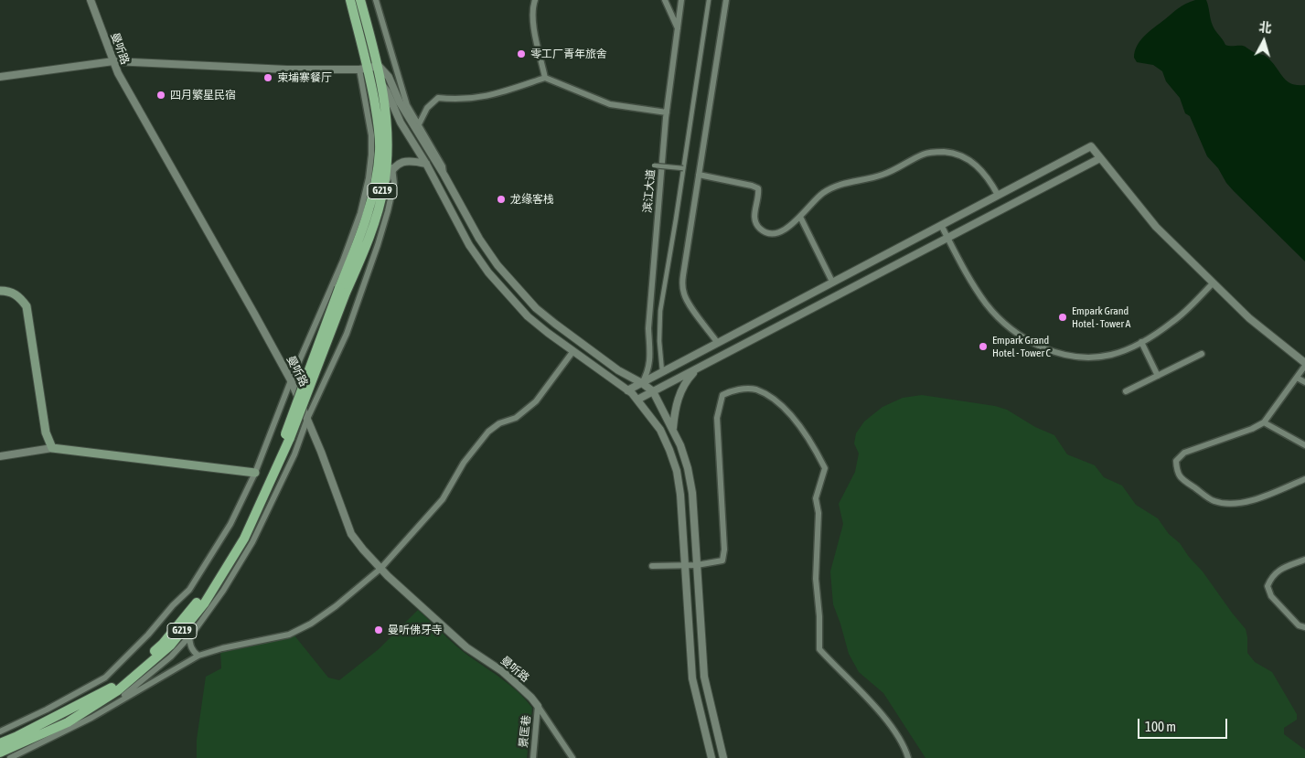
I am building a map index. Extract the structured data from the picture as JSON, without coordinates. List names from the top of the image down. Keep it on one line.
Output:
{"streets":{"highway":["G219"],"street":["曼听路","滨江大道","景匡巷"]},"crossings":[["曼听路","景匡巷"]],"places":["零工厂青年旅舍","柬埔寨餐厅","四月繁星民宿","龙缘客栈","Empark Grand Hotel - Tower A","Empark Grand Hotel - Tower C","曼听佛牙寺"],"scale_bar":"100 m","north":"top"}
